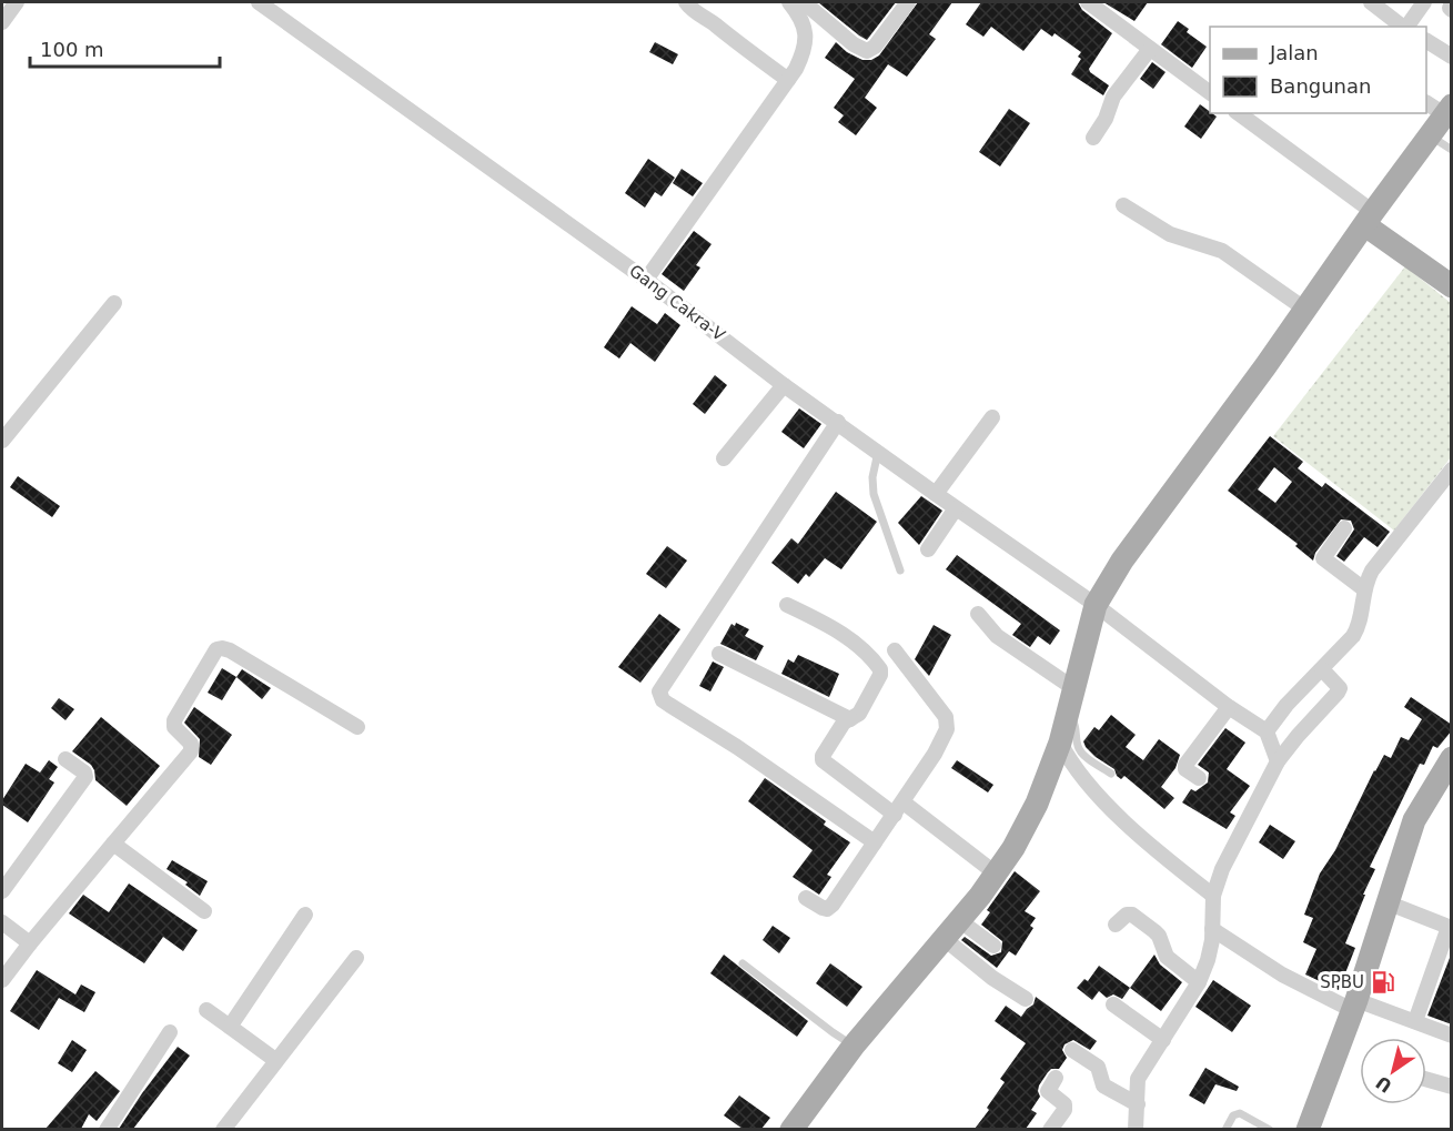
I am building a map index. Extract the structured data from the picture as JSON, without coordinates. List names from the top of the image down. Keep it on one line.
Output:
{"streets":{"street":["Gang Cakra-V"]},"places":{"fuel station":["SPBU"]},"legend":["Jalan","Bangunan"],"scale_bar":"100 m","north":"bottom left"}
